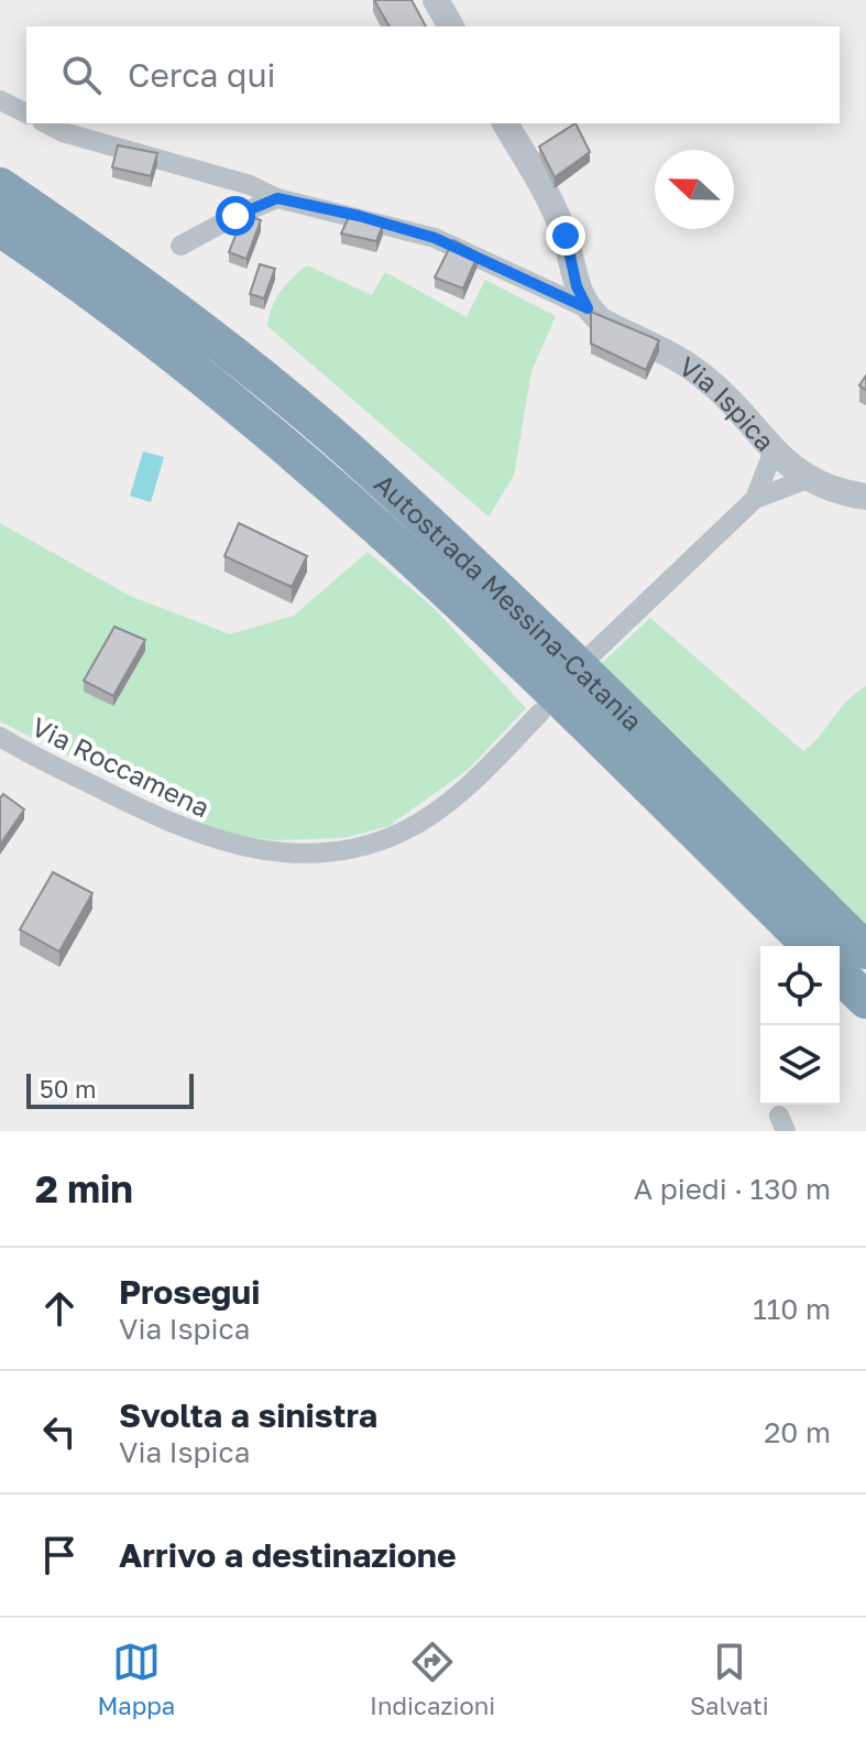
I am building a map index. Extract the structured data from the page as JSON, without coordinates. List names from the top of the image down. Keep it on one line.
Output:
{"streets":{"highway":["Autostrada Messina-Catania"],"street":["Via Ispica","Via Roccamena"]},"scale_bar":"50 m","north":"left","page":{"search":"Cerca qui","scale":"50 m","heading":["2 min","A piedi · 130 m"],"list":[["Prosegui","Via Ispica","110 m"],["Svolta a sinistra","Via Ispica","20 m"],"Arrivo a destinazione"],"nav":["Mappa","Indicazioni","Salvati"]}}
